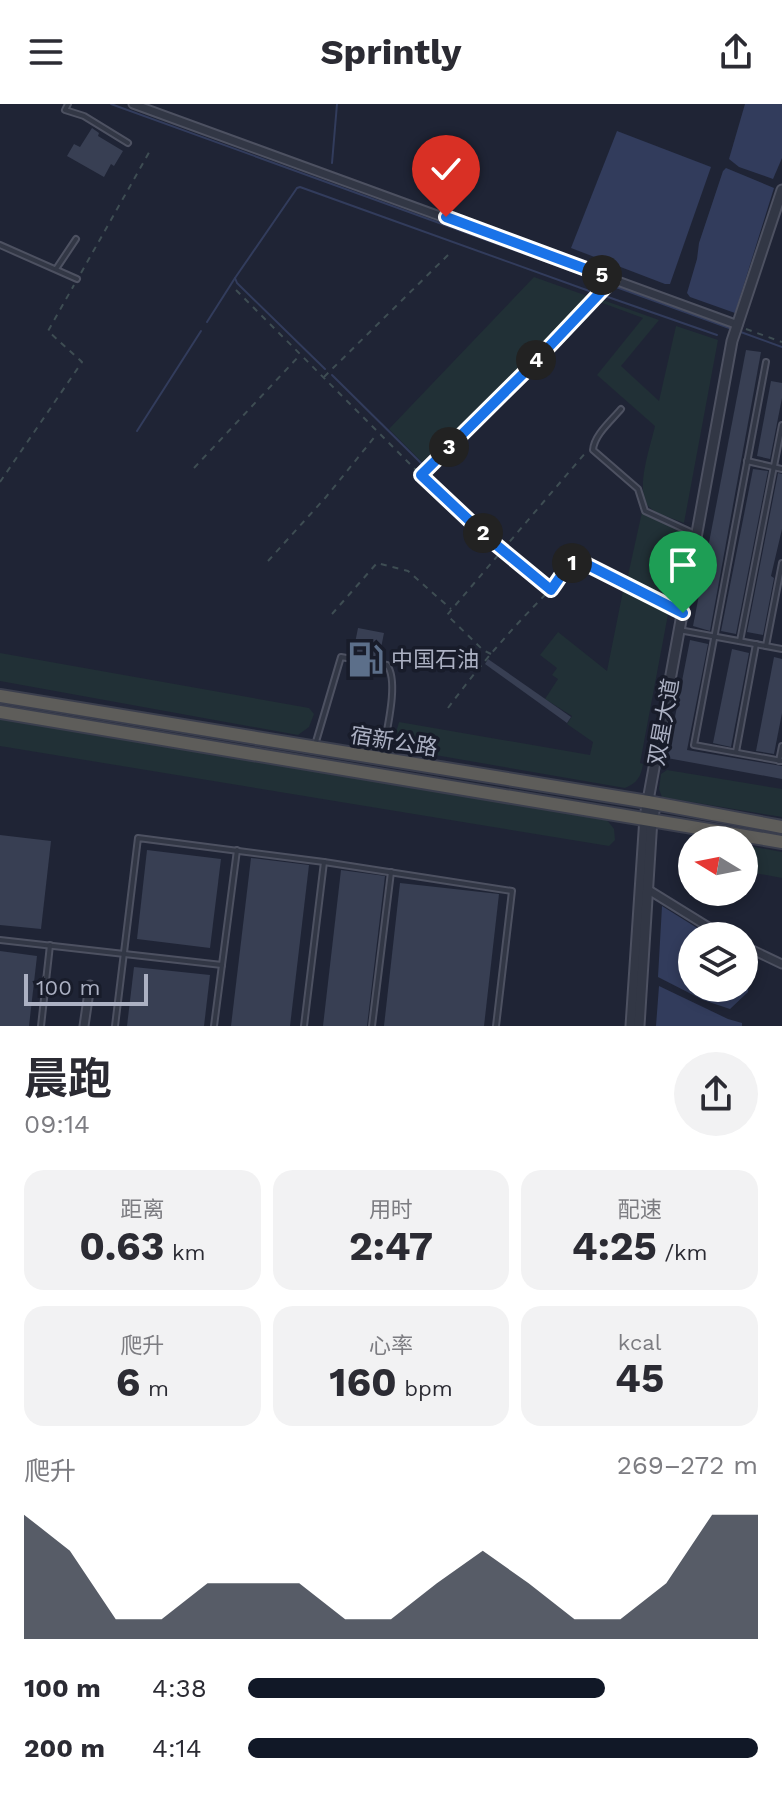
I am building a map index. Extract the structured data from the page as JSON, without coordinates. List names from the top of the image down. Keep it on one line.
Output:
{"streets":{"highway":["宿新公路"],"street":["双星大道"]},"crossings":[["双星大道","宿新公路"]],"places":{"fuel station":["中国石油"]},"scale_bar":"100 m","north":"left","page":{"header":"Sprintly","pins":["5","4","3","2","1"],"scale":"100 m","heading":["晨跑","09:14"],"stats":[["距离","0.63 km"],["用时","2:47"],["配速","4:25 /km"],["爬升","6 m"],["心率","160 bpm"],["kcal","45"]],"chart":["爬升","269–272 m"],"list":[{"name":"100 m","note":"4:38"},{"name":"200 m","note":"4:14"}]}}
